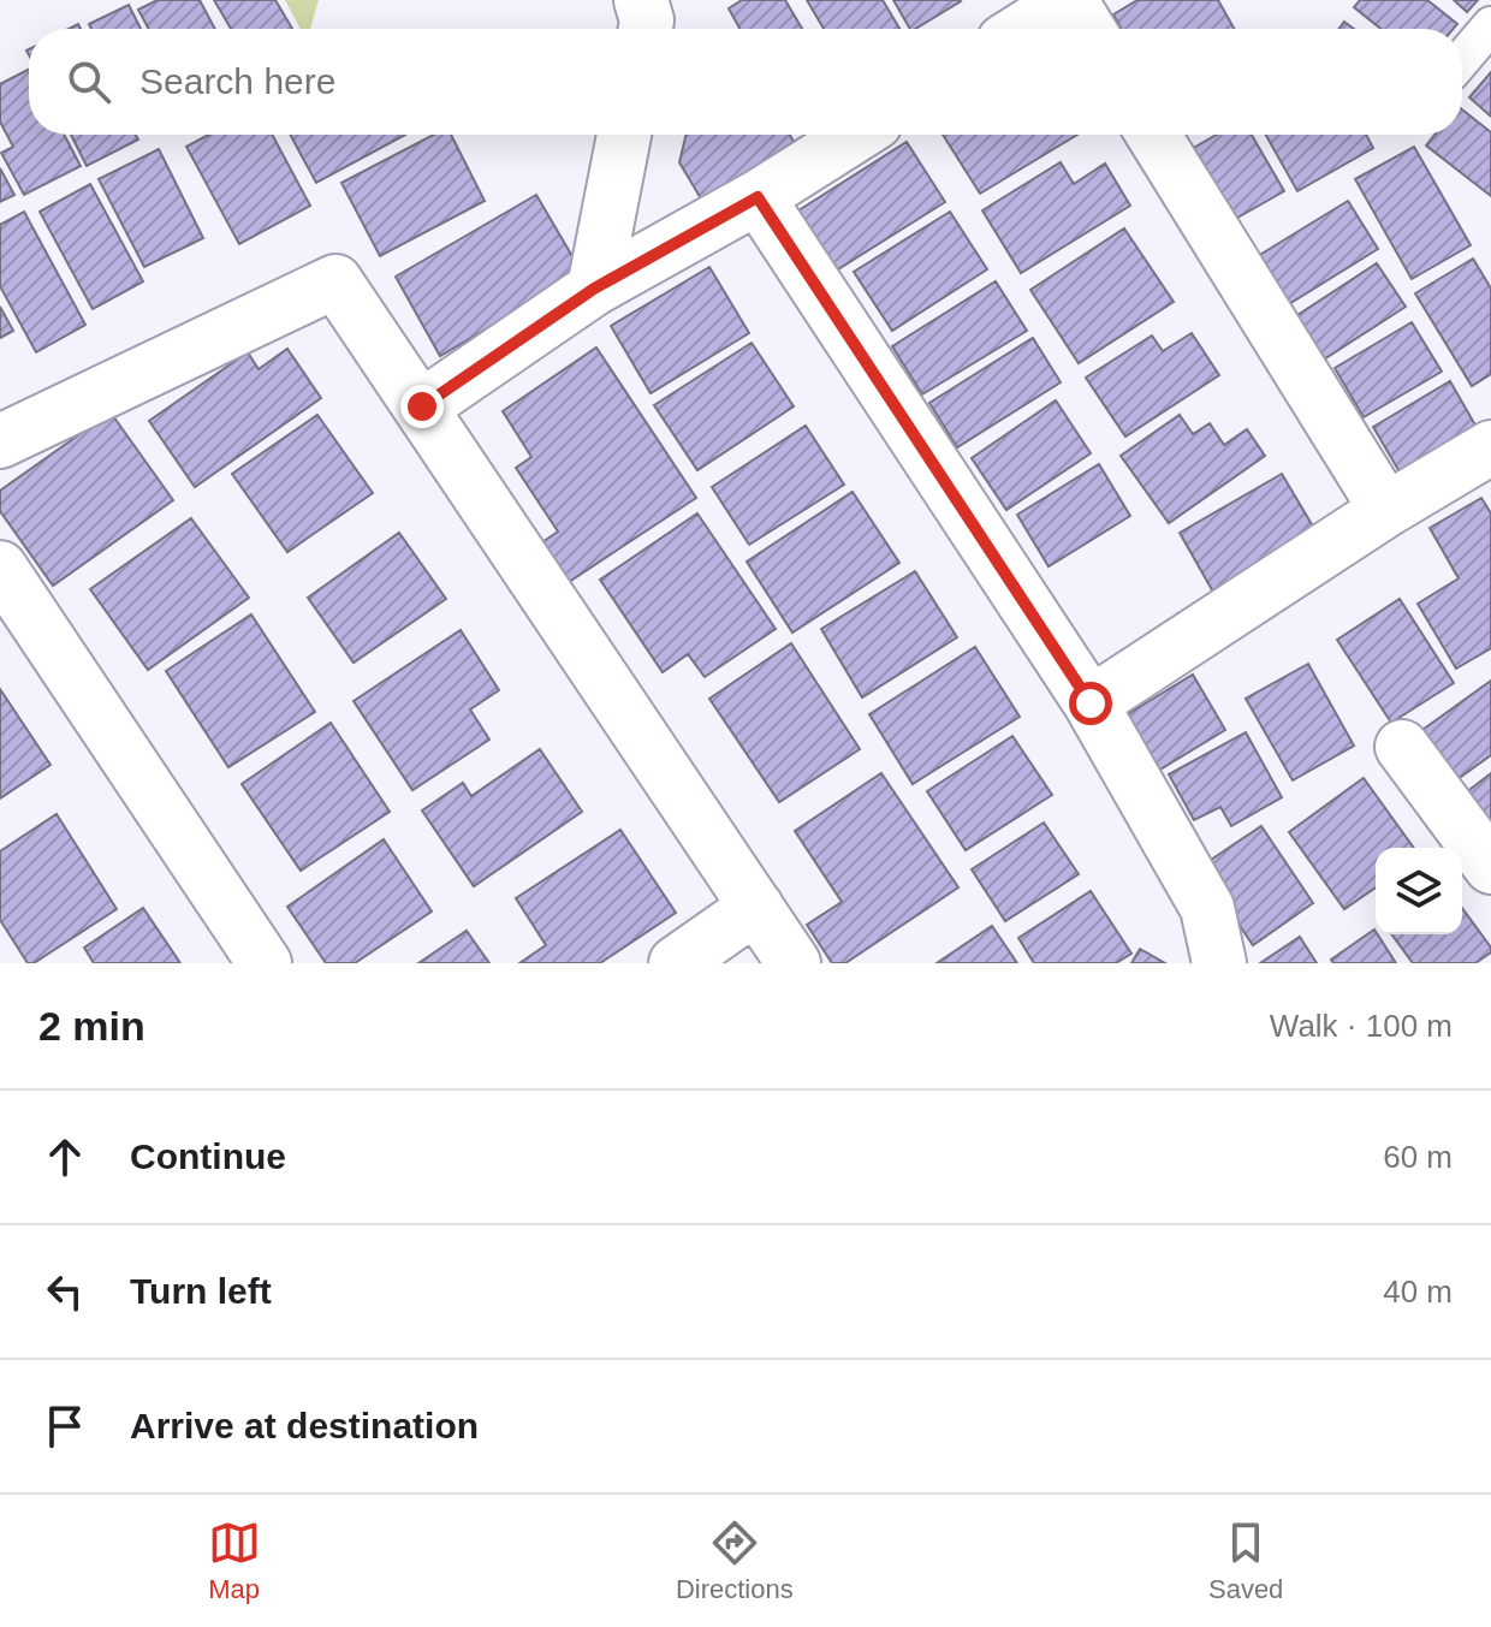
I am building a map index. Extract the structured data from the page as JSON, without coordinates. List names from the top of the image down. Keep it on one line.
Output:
{"page":{"search":"Search here","heading":["2 min","Walk · 100 m"],"list":[["Continue","60 m"],["Turn left","40 m"],"Arrive at destination"],"nav":["Map","Directions","Saved"]}}
